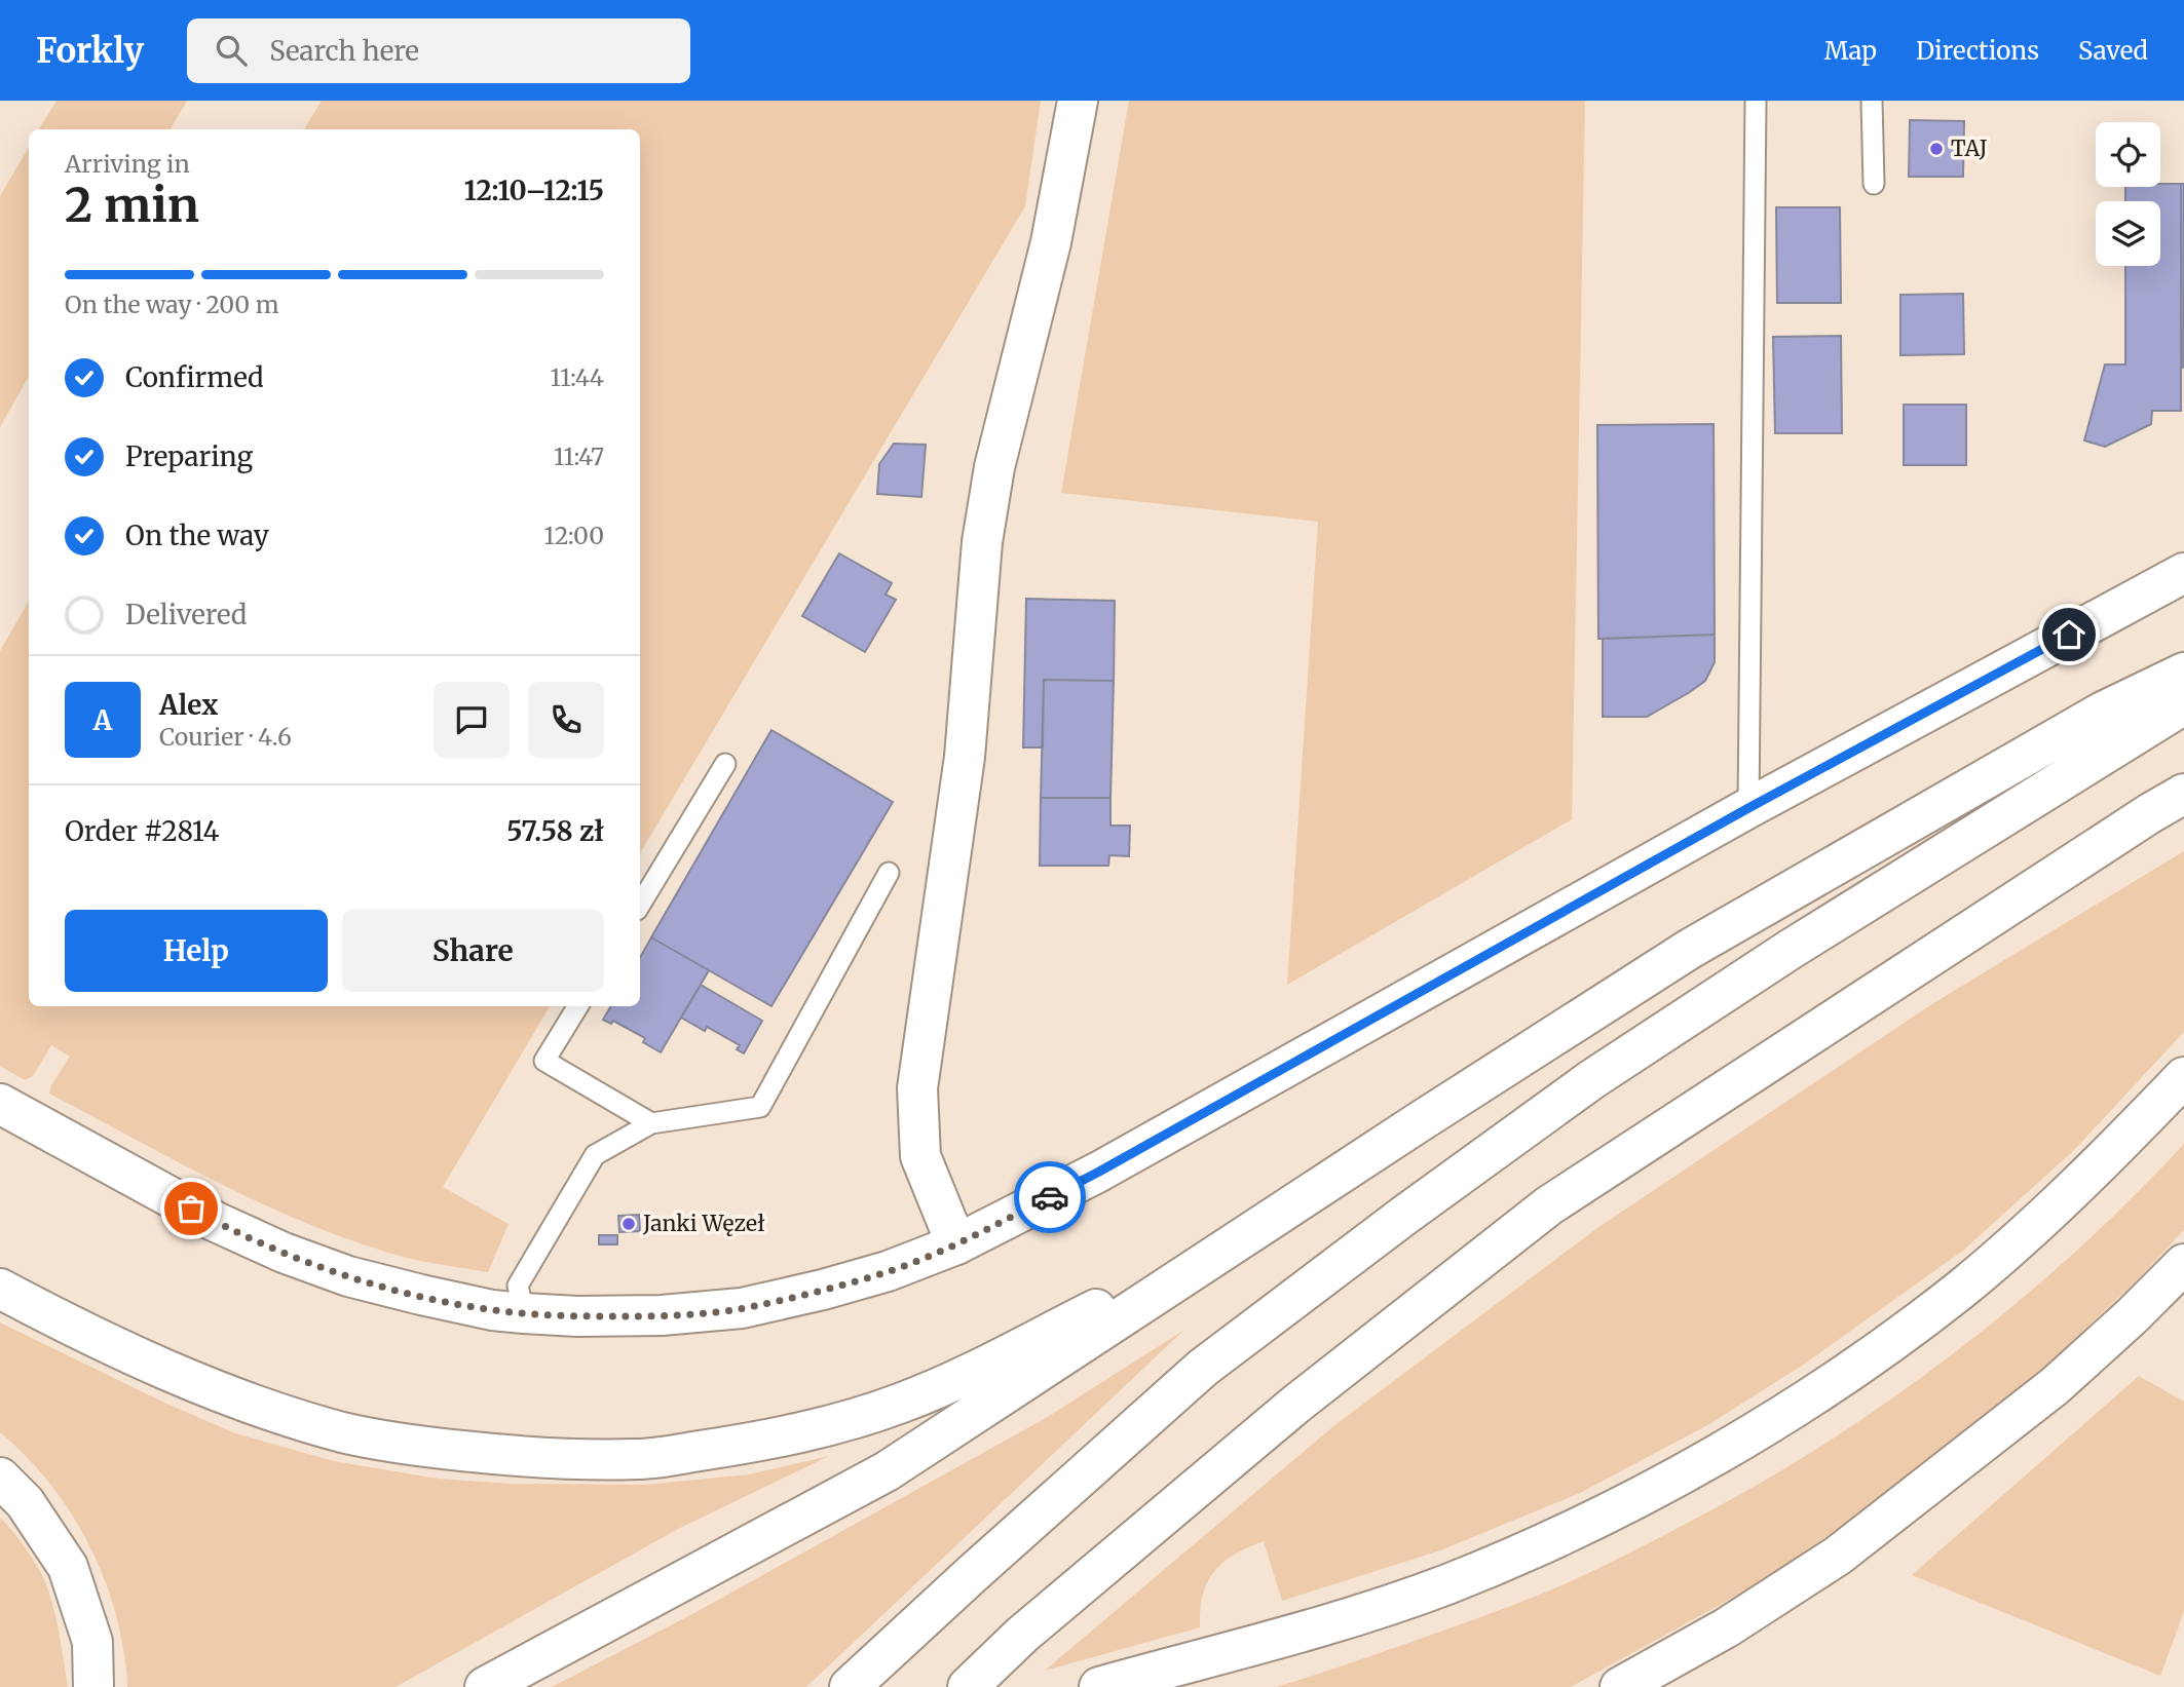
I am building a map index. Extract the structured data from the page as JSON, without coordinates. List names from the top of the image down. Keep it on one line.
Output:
{"places":["TAJ","Janki Węzeł"],"page":{"header":"Forkly","search":"Search here","nav":["Map","Directions","Saved"],"heading":["2 min","Arriving in","12:10–12:15"],"panel":["Alex","Courier · 4.6","Order #2814","57.58 zł"],"bar":"On the way · 200 m","list":[["Confirmed","11:44"],["Preparing","11:47"],["On the way","12:00"],"Delivered"],"round":"A","buttons":["Help","Share"]}}
